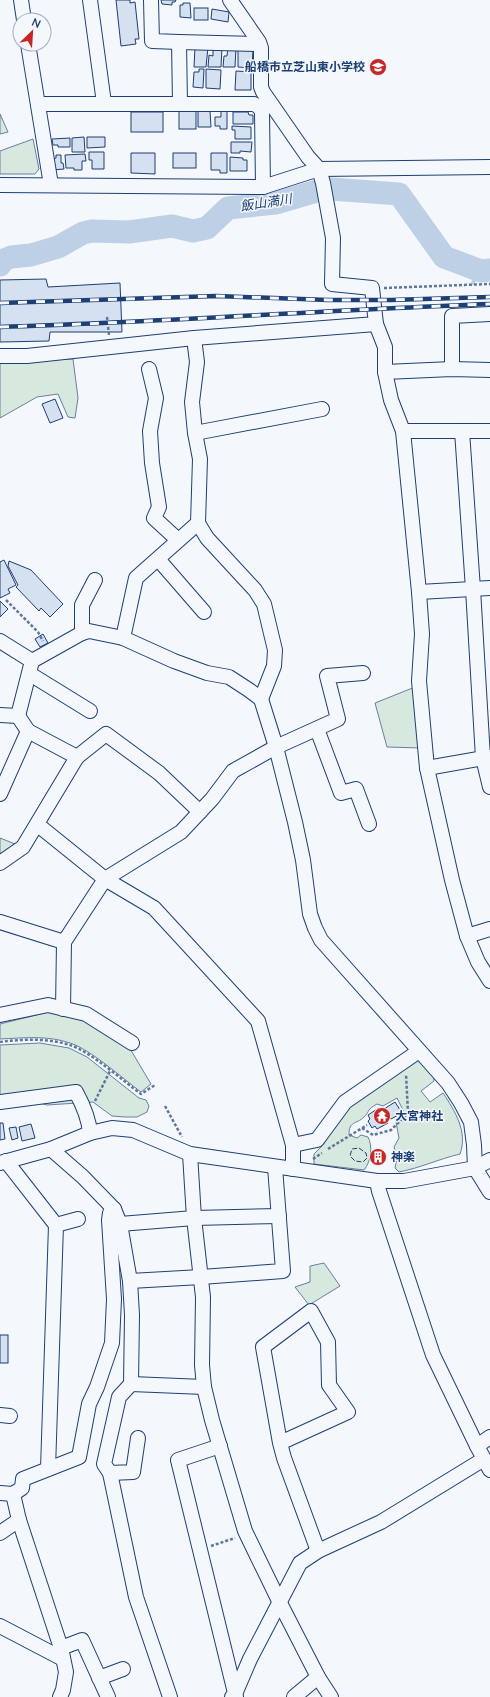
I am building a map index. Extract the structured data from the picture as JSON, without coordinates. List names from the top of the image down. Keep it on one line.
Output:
{"water":["飯山満川"],"places":{"school or university":["船橋市立芝山東小学校"],"temple":["大宮神社"],"building":["神楽"]},"north":"top right"}
